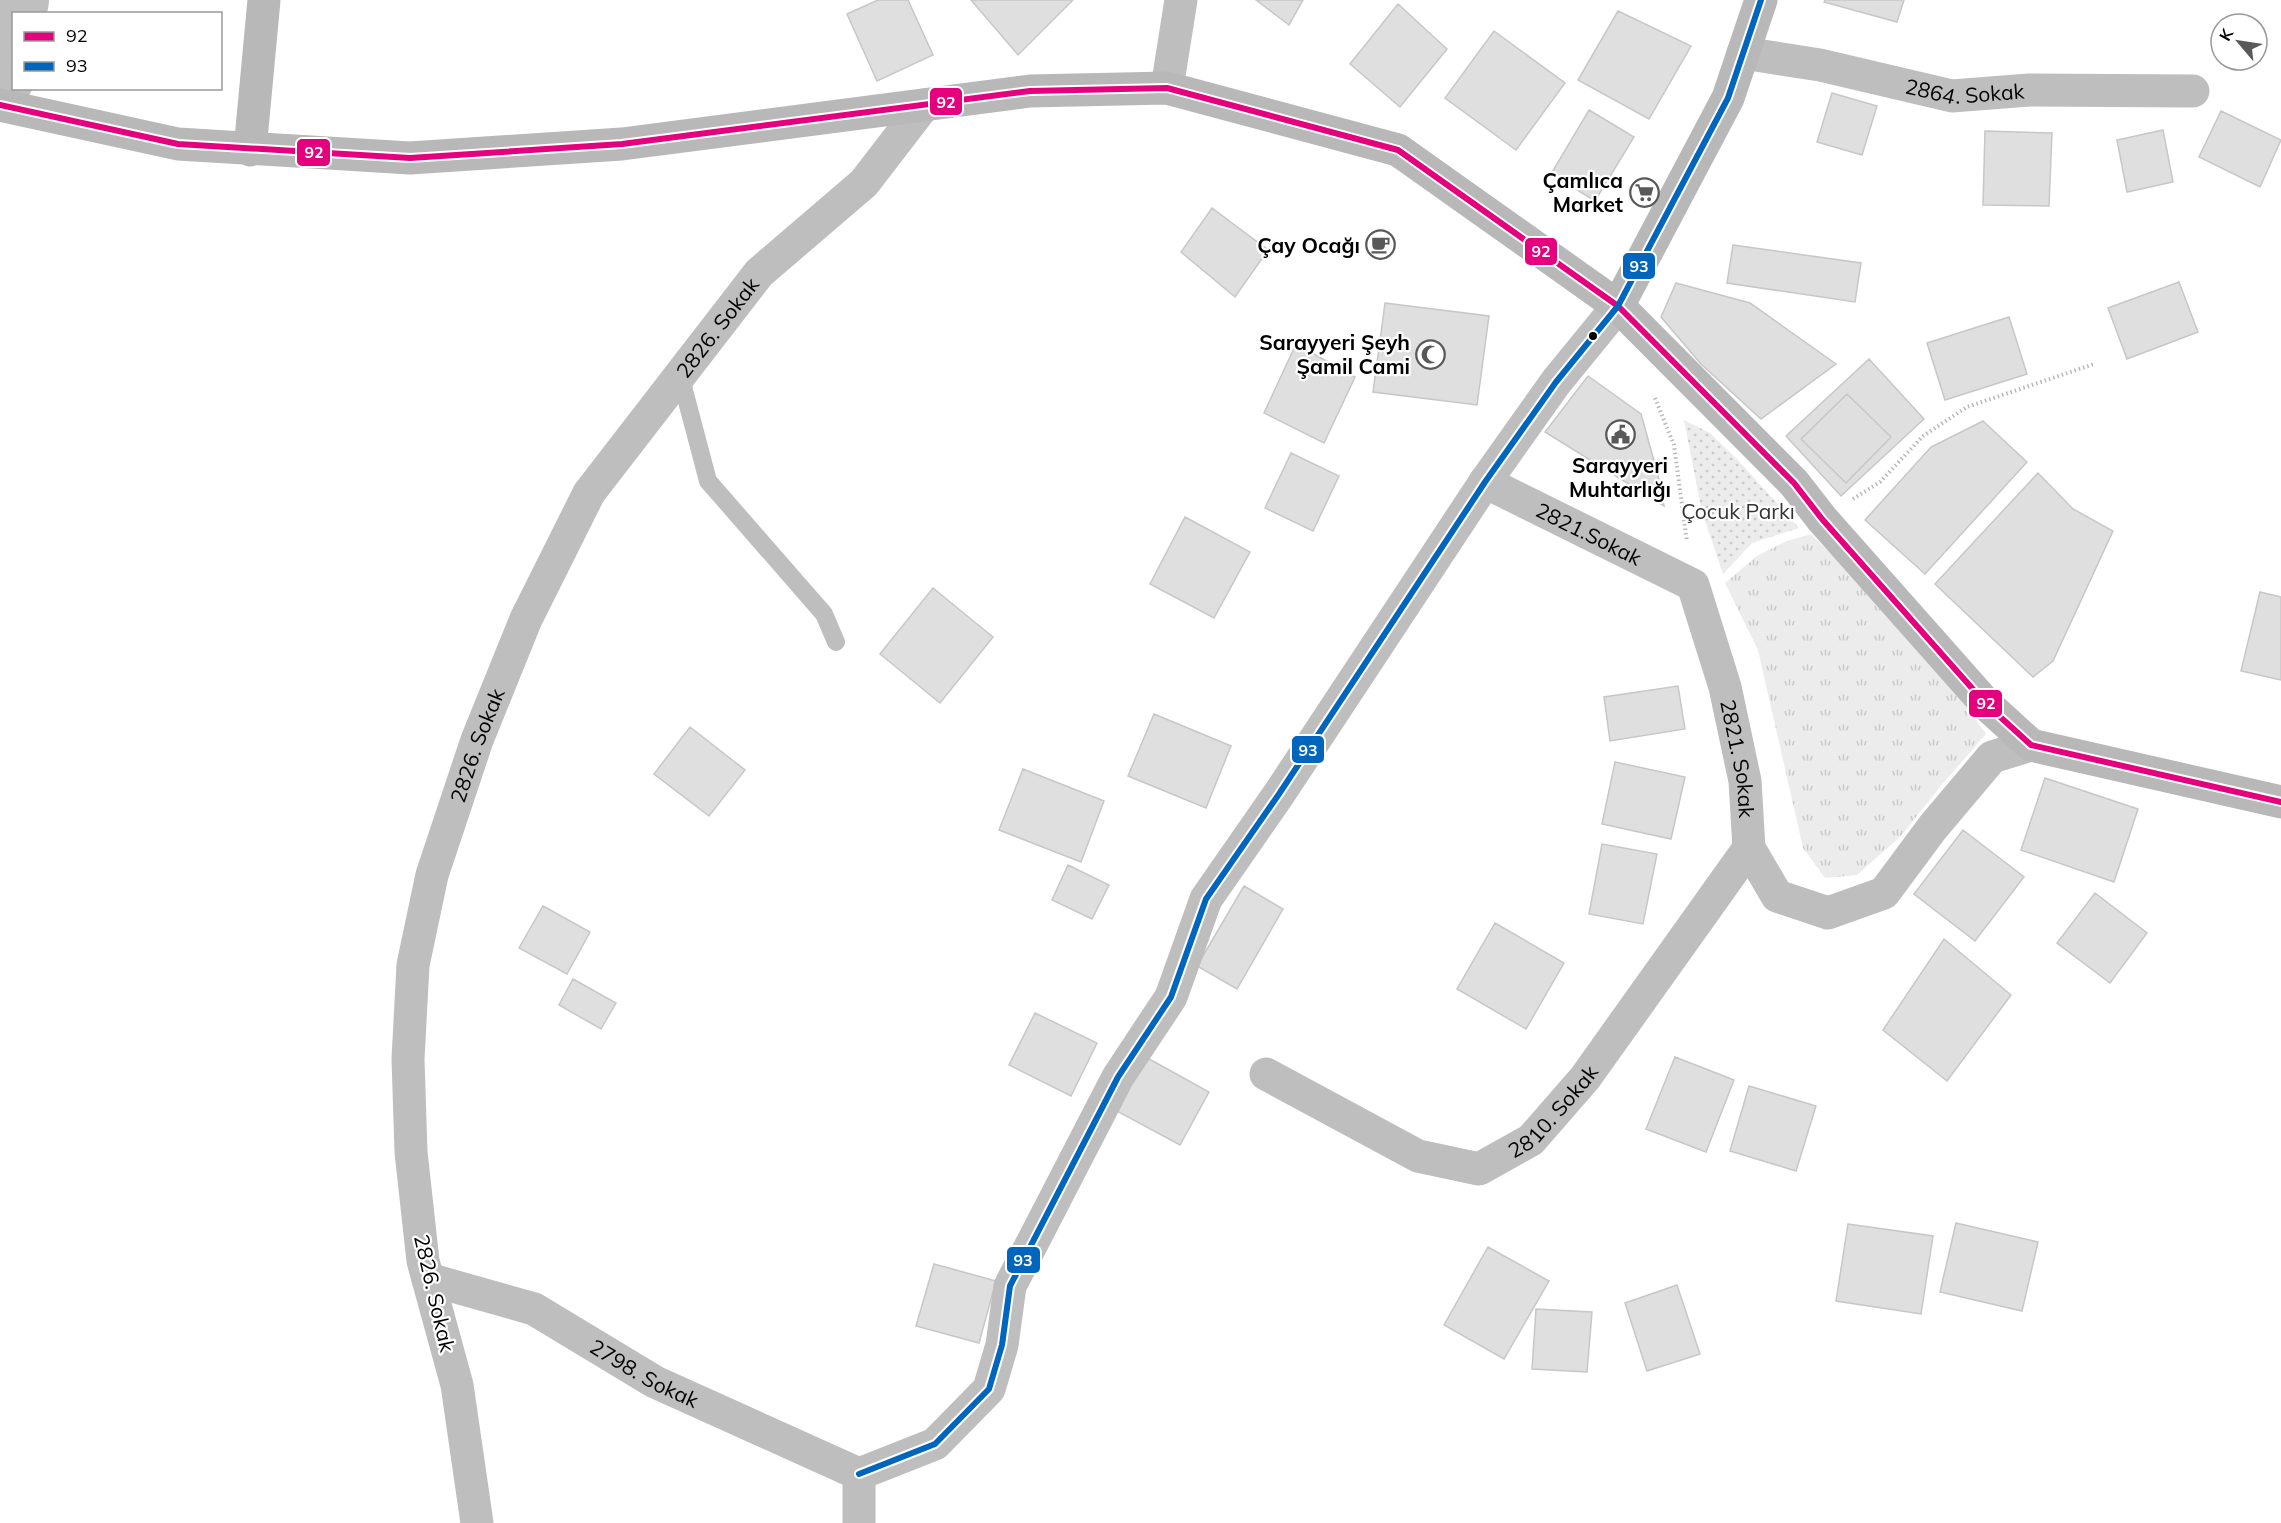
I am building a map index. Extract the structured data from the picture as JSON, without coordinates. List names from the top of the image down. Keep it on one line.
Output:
{"streets":{"street":["2864. Sokak","2826. Sokak","2821.Sokak","2821. Sokak","2810. Sokak","2798. Sokak"]},"crossings":[["2826. Sokak","2798. Sokak"],["2821.Sokak","2821. Sokak"],["2821. Sokak","2810. Sokak"]],"parks":["Çocuk Parkı"],"places":{"supermarket":["Çamlıca Market"],"cafe":["Çay Ocağı"],"mosque":["Sarayyeri Şeyh Şamil Cami"],"public building":["Sarayyeri Muhtarlığı"]},"lines":["transit line 93","transit line 92"],"legend":["92","93"],"north":"top left"}
